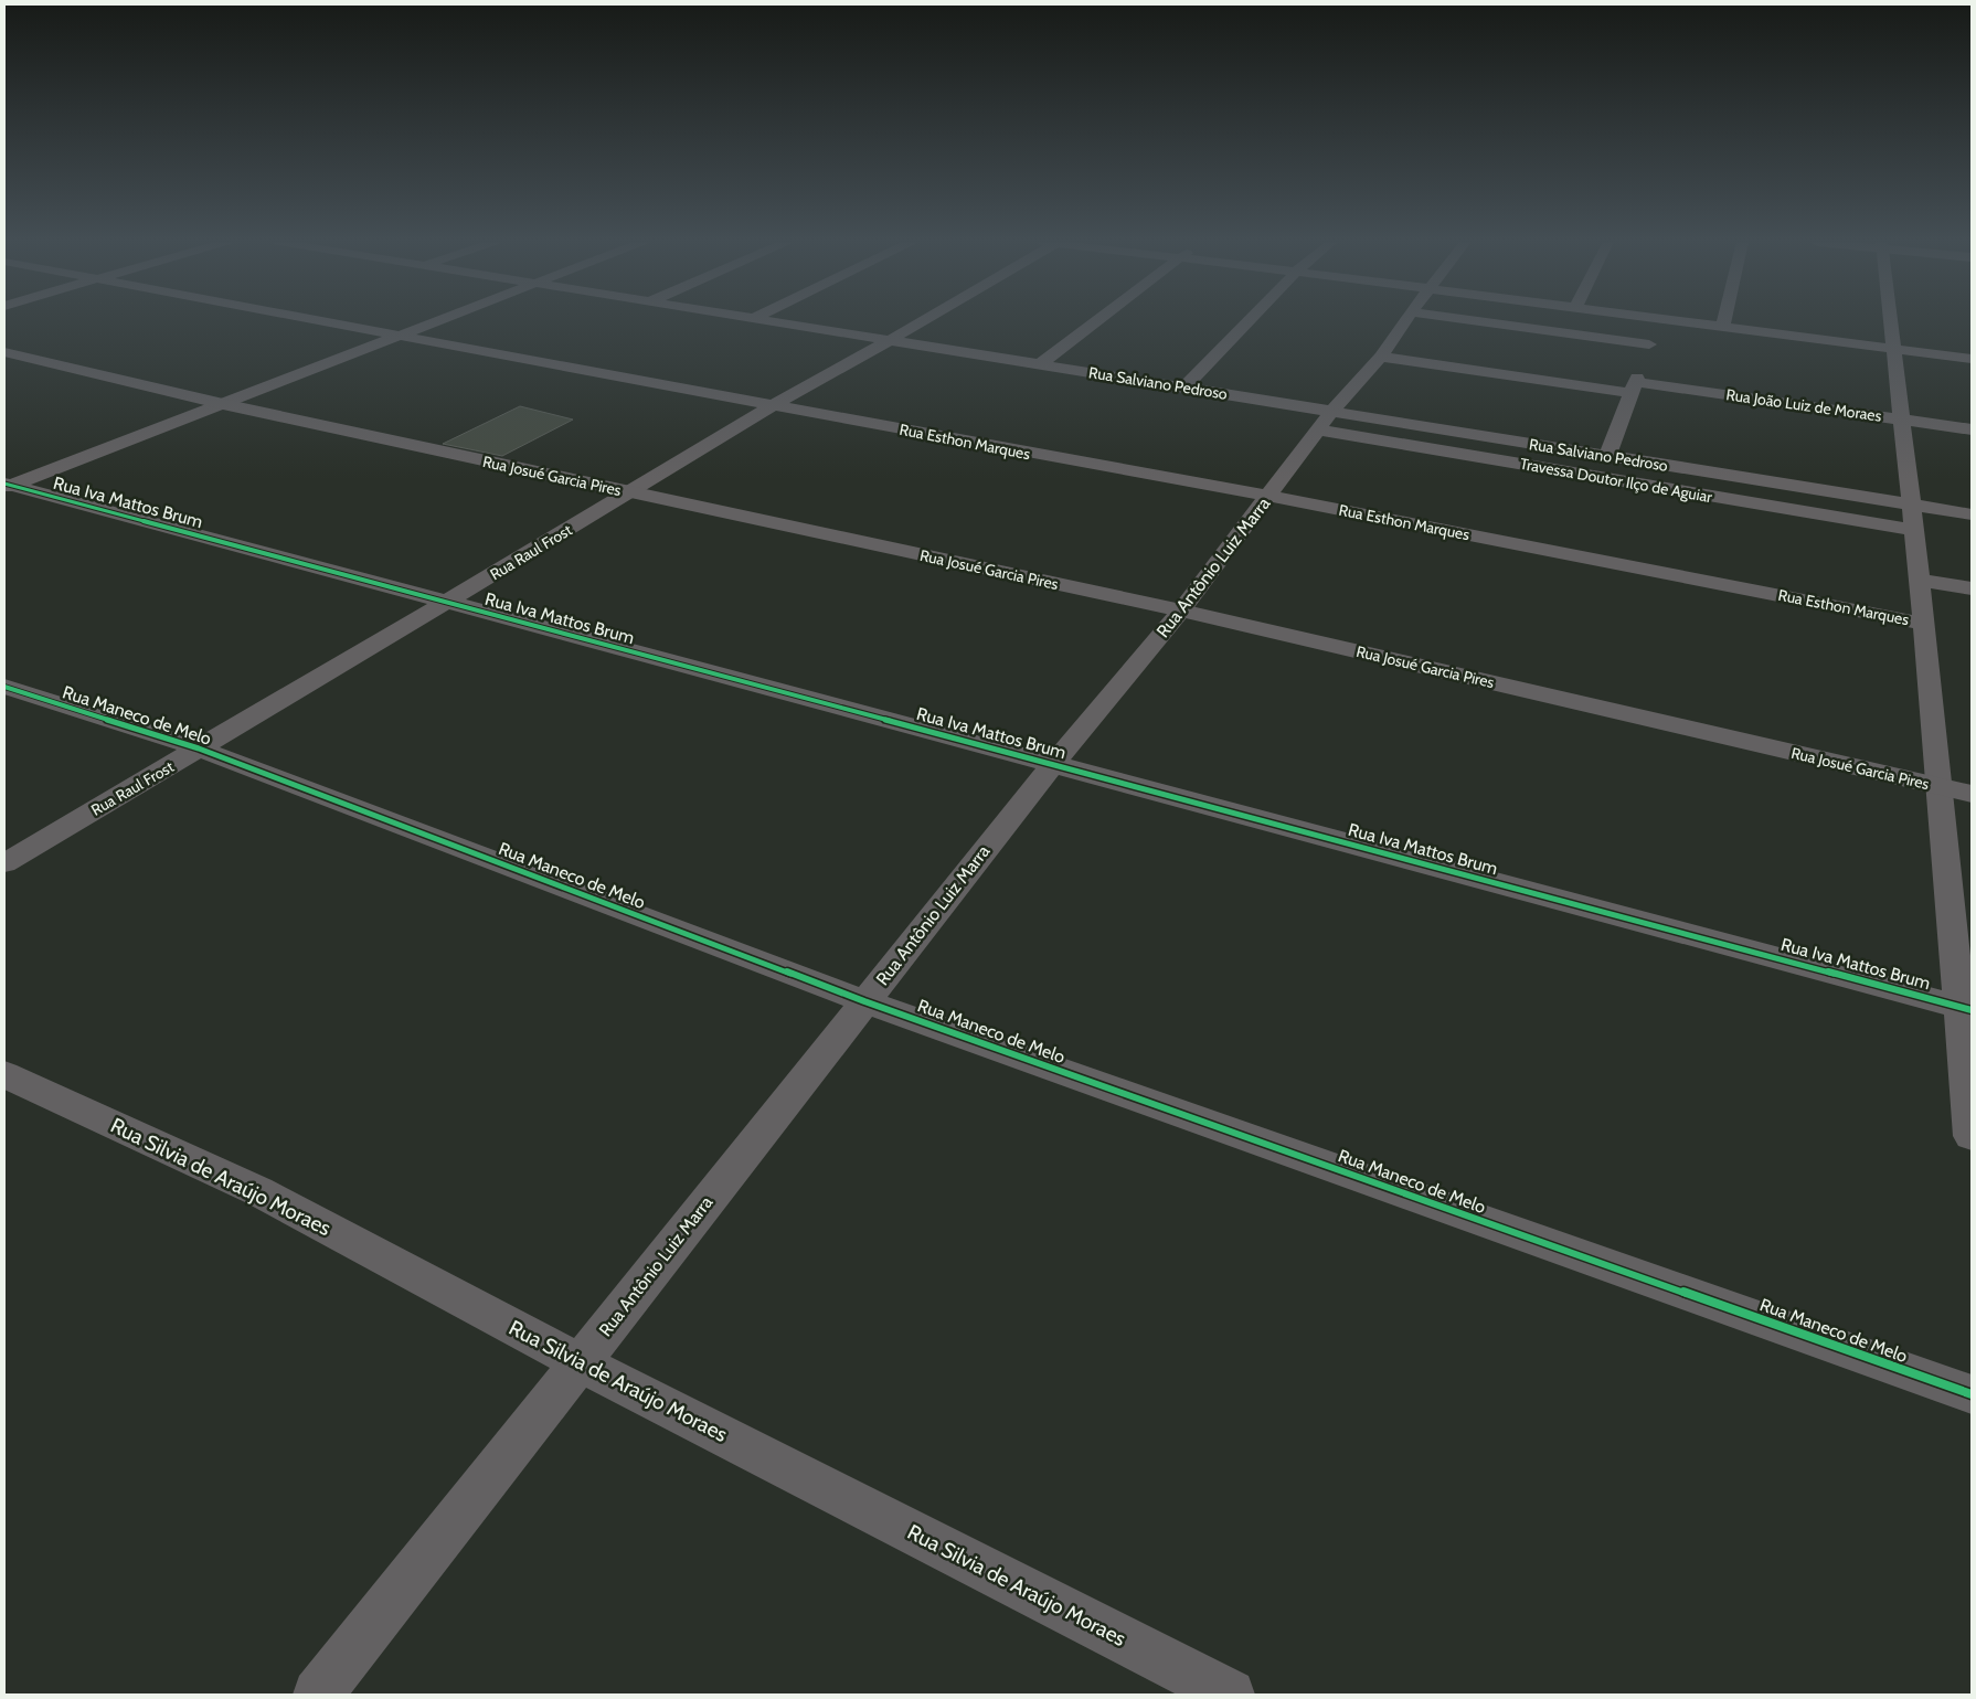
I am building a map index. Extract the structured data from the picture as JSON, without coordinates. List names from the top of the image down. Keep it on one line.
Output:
{"streets":{"street":["Rua Salviano Pedroso","Rua João Luiz de Moraes","Rua Esthon Marques","Rua Josué Garcia Pires","Travessa Doutor Ilço de Aguiar","Rua Iva Mattos Brum","Rua Raul Frost","Rua Antônio Luiz Marra","Rua Maneco de Melo","Rua Silvia de Araújo Moraes"]},"crossings":[["Rua Salviano Pedroso","Travessa Doutor Ilço de Aguiar"],["Rua Salviano Pedroso","Rua Raul Frost"],["Rua Salviano Pedroso","Rua Antônio Luiz Marra"],["Rua João Luiz de Moraes","Rua Antônio Luiz Marra"],["Rua Esthon Marques","Rua Raul Frost"],["Rua Esthon Marques","Rua Antônio Luiz Marra"],["Rua Josué Garcia Pires","Rua Raul Frost"],["Rua Josué Garcia Pires","Rua Antônio Luiz Marra"],["Travessa Doutor Ilço de Aguiar","Rua Antônio Luiz Marra"],["Rua Iva Mattos Brum","Rua Raul Frost"],["Rua Iva Mattos Brum","Rua Antônio Luiz Marra"],["Rua Raul Frost","Rua Maneco de Melo"],["Rua Antônio Luiz Marra","Rua Maneco de Melo"],["Rua Antônio Luiz Marra","Rua Silvia de Araújo Moraes"]]}
